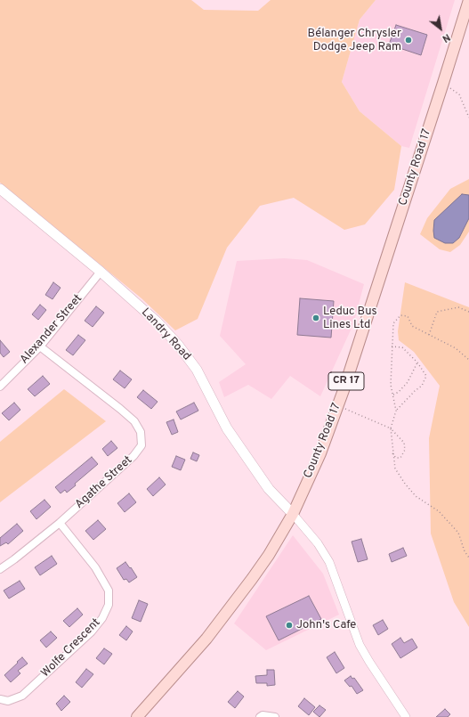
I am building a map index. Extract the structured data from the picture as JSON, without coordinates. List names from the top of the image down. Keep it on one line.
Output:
{"streets":{"main road":["County Road 17","Landry Road","CR 17"],"street":["Alexander Street","Agathe Street","Wolfe Crescent"]},"crossings":[["County Road 17","Landry Road"],["Alexander Street","Landry Road"],["Alexander Street","Agathe Street"],["Agathe Street","Wolfe Crescent"]],"places":["Bélanger Chrysler Dodge Jeep Ram","Leduc Bus Lines Ltd","John's Cafe"],"north":"bottom right"}
